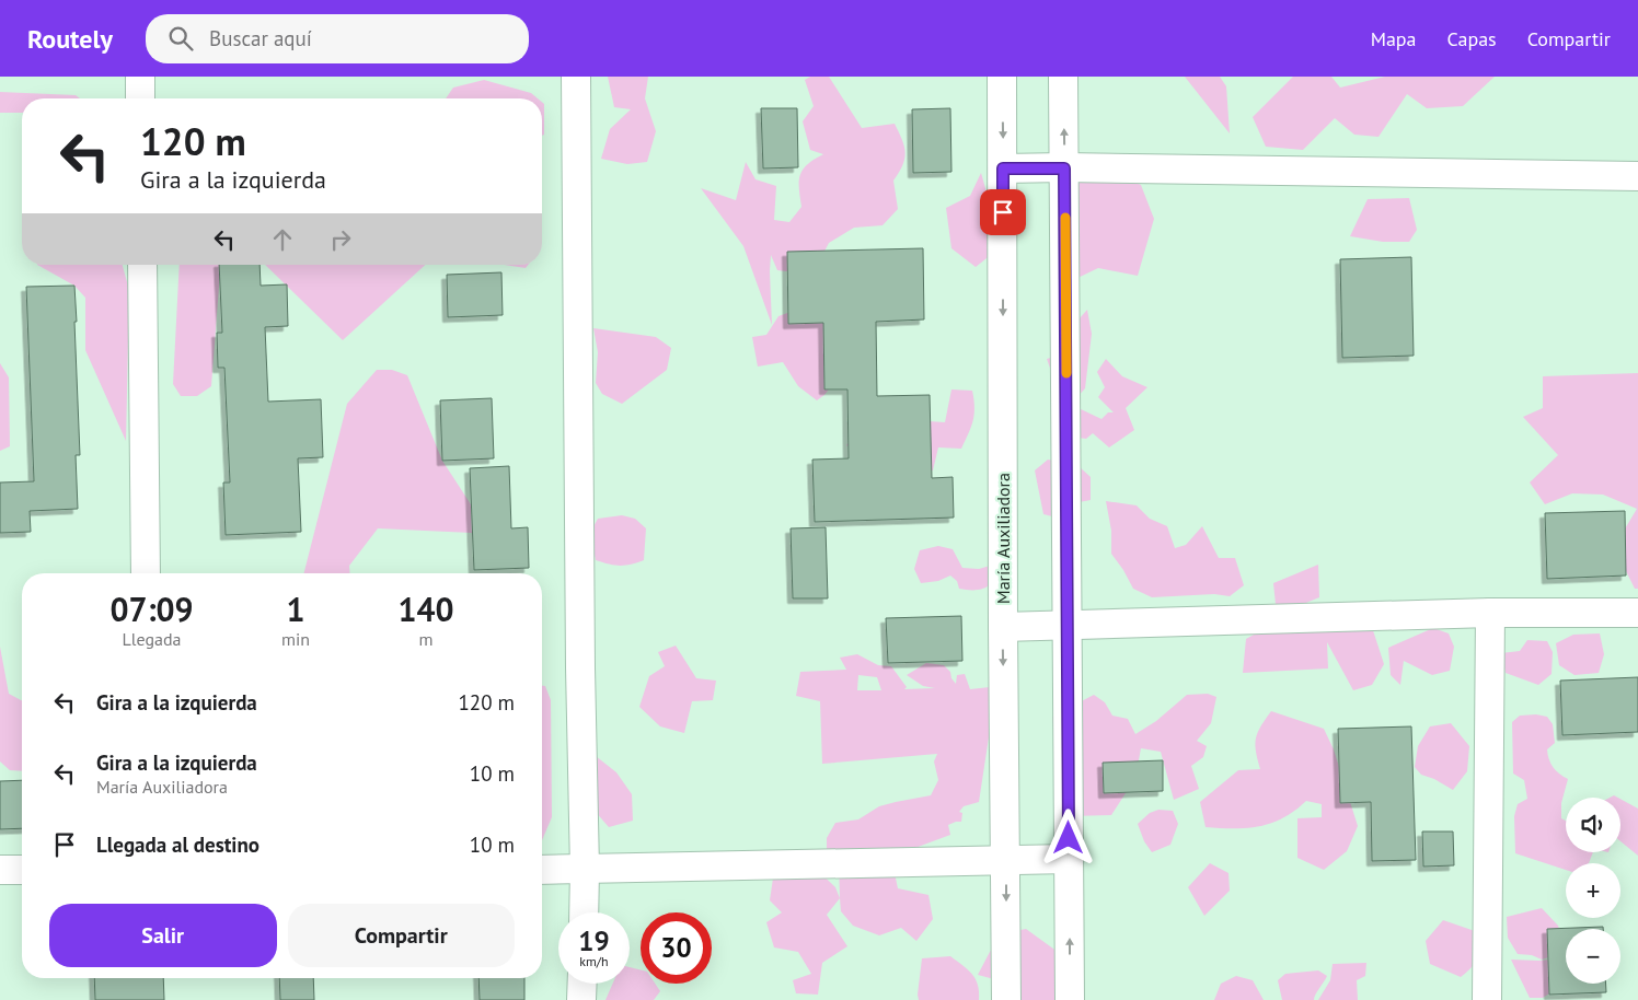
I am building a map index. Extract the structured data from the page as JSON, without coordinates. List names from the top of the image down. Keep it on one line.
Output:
{"streets":{"street":["María Auxiliadora"]},"page":{"header":"Routely","search":"Buscar aquí","nav":["Mapa","Capas","Compartir"],"turn":["120 m","Gira a la izquierda"],"eta":["07:09","Llegada","1","min","140","m"],"list":[{"name":"Gira a la izquierda","value":"120 m"},{"name":"Gira a la izquierda","note":"María Auxiliadora","value":"10 m"},{"name":"Llegada al destino","value":"10 m"}],"map_buttons":["+","−"],"buttons":["Salir","Compartir"],"speed":"19 km/h","limit":"30"}}
